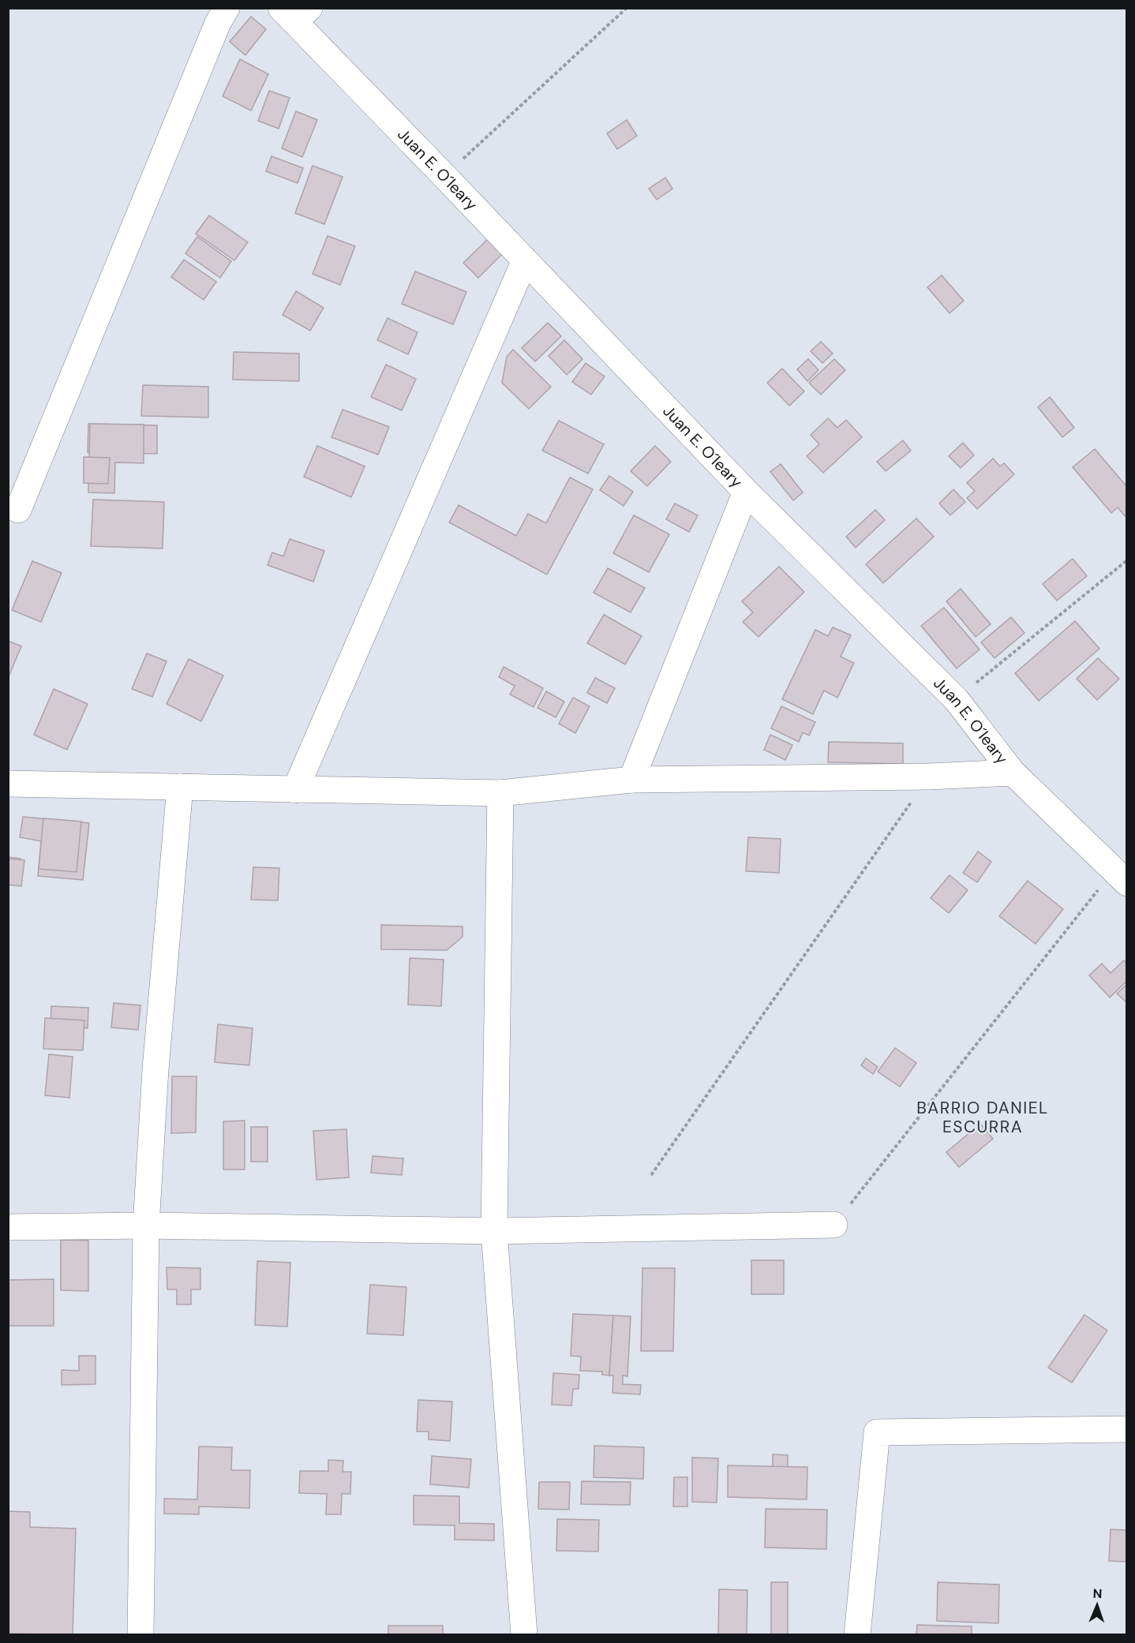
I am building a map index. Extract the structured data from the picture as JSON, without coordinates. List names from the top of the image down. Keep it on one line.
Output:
{"streets":{"street":["Juan E. O´leary"]},"districts":["BARRIO DANIEL ESCURRA"],"north":"top"}
